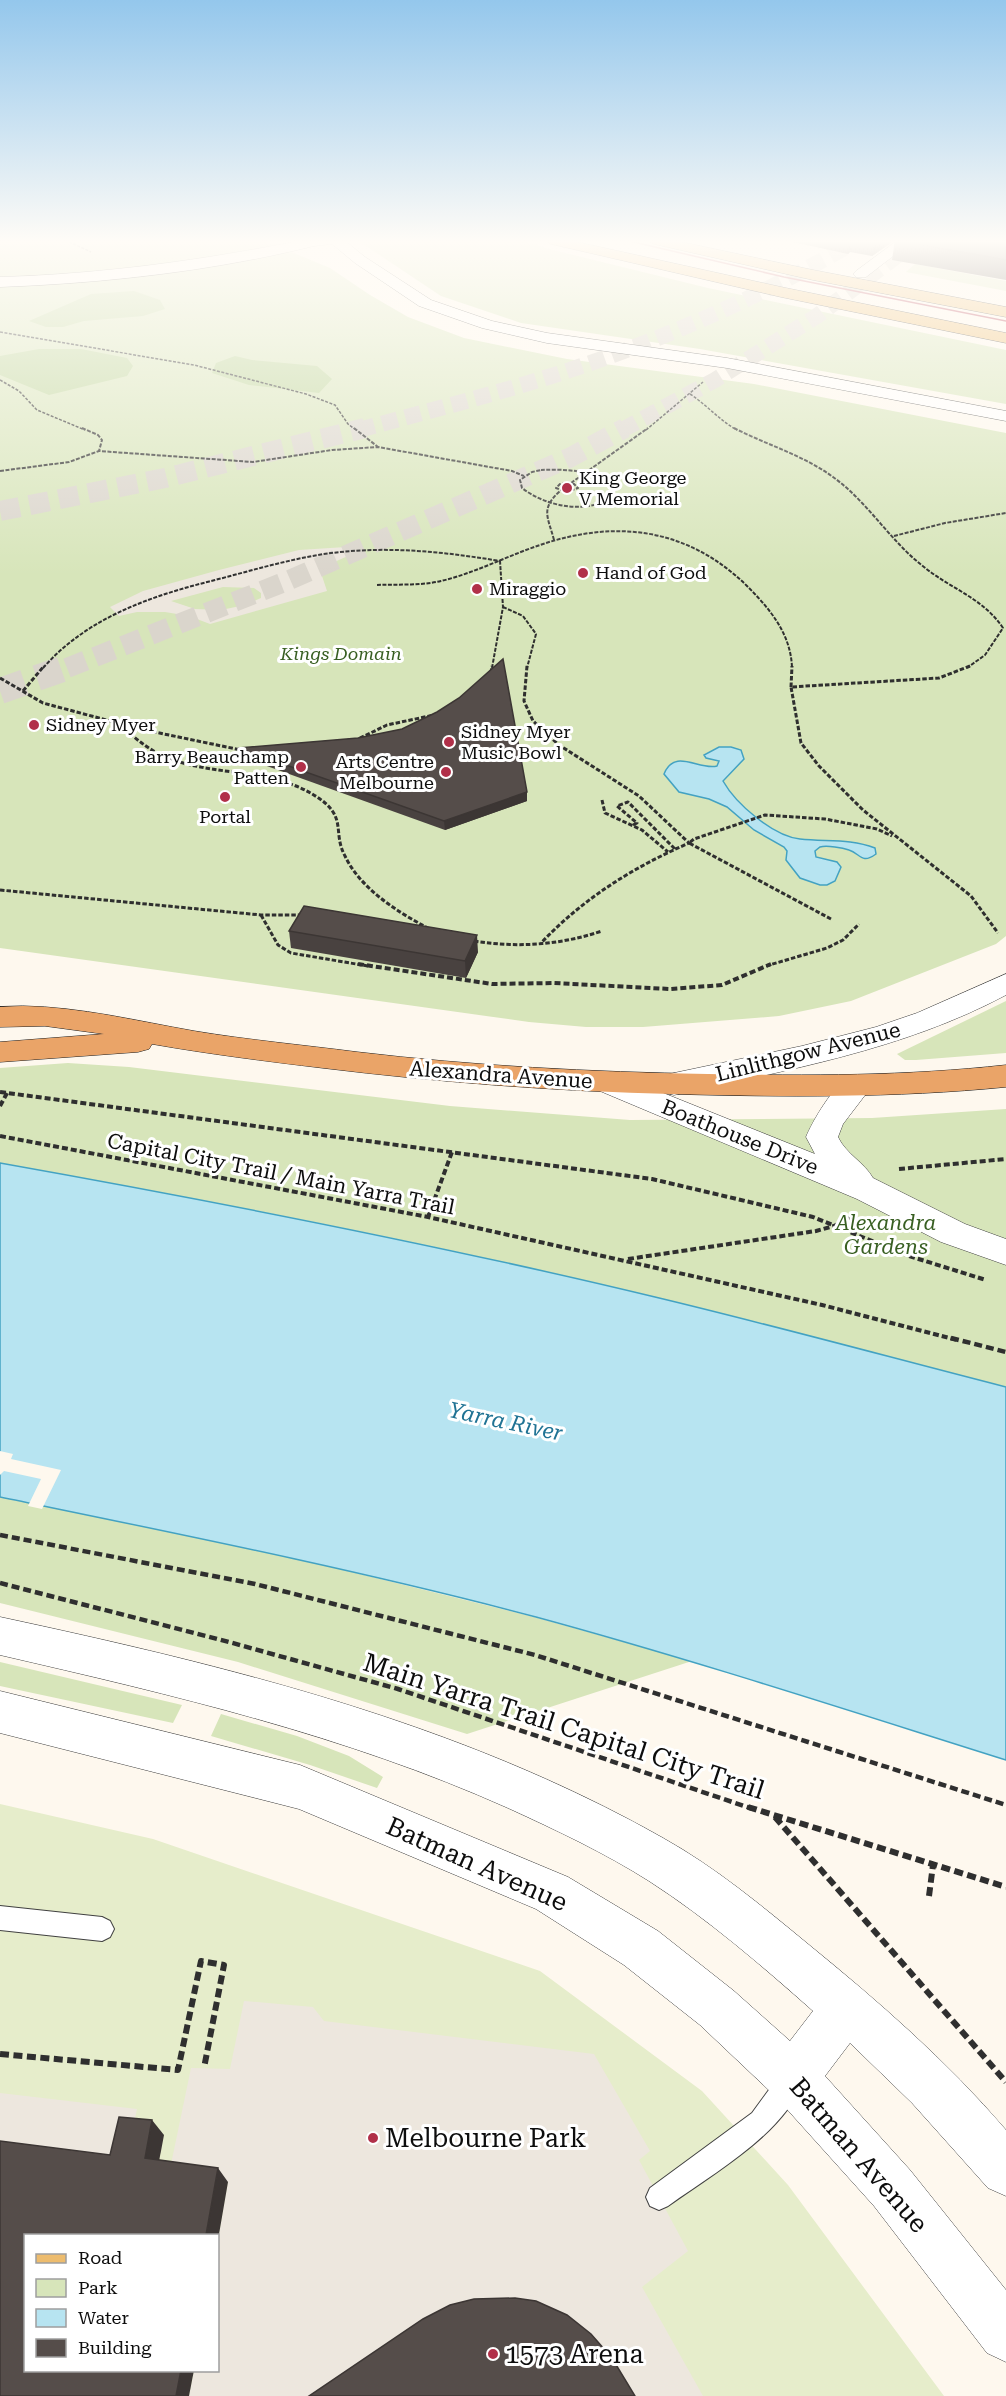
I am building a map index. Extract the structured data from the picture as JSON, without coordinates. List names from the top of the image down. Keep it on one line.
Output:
{"streets":{"highway":["Alexandra Avenue"],"street":["Linlithgow Avenue","Boathouse Drive","Batman Avenue"],"path":["Capital City Trail / Main Yarra Trail","Main Yarra Trail Capital City Trail"]},"crossings":[["Linlithgow Avenue","Alexandra Avenue"],["Alexandra Avenue","Boathouse Drive"]],"water":["Yarra River"],"parks":["Kings Domain","Alexandra Gardens"],"places":["King George V Memorial","Hand of God","Miraggio","Sidney Myer","Sidney Myer Music Bowl","Barry Beauchamp Patten","Arts Centre Melbourne","Portal","Melbourne Park","1573 Arena"],"legend":["Road","Park","Water","Building"]}
